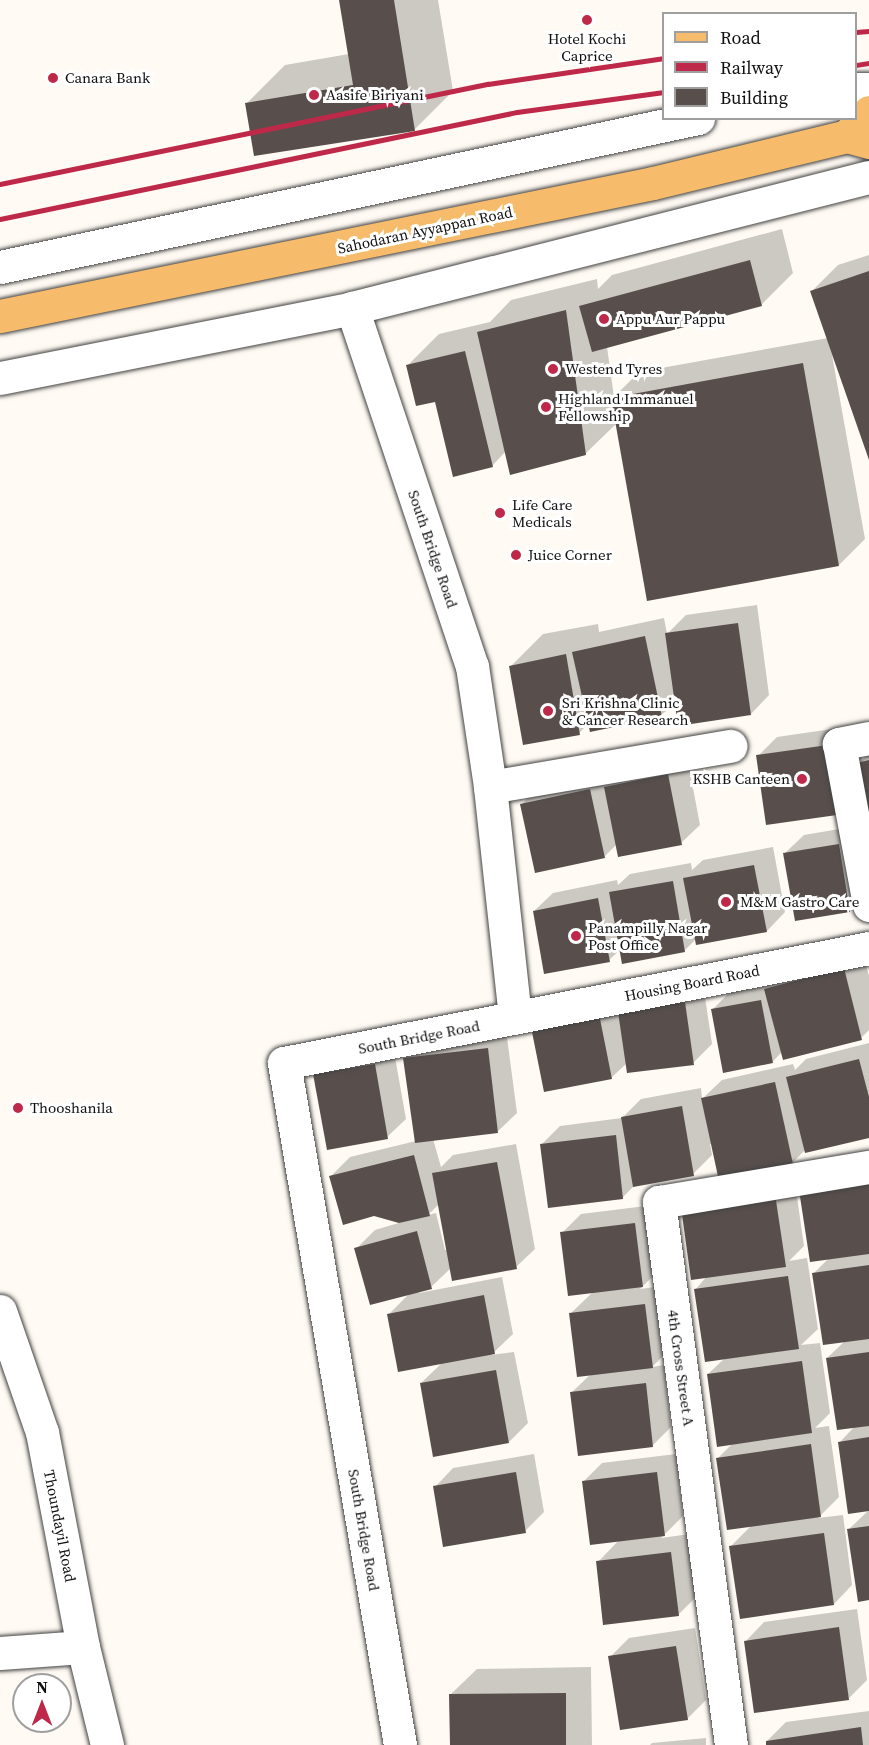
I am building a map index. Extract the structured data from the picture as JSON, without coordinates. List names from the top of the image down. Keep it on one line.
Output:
{"streets":{"main road":["Sahodaran Ayyappan Road"],"street":["South Bridge Road","Housing Board Road","4th Cross Street A","Thoundayil Road"]},"crossings":[["South Bridge Road","Housing Board Road"]],"places":["Hotel Kochi Caprice","Canara Bank","Aasife Biriyani","Appu Aur Pappu","Westend Tyres","Highland Immanuel Fellowship","Life Care Medicals","Juice Corner","Sri Krishna Clinic & Cancer Research","KSHB Canteen","M&M Gastro Care","Panampilly Nagar Post Office","Thooshanila"],"legend":["Road","Railway","Building"],"north":"top"}
